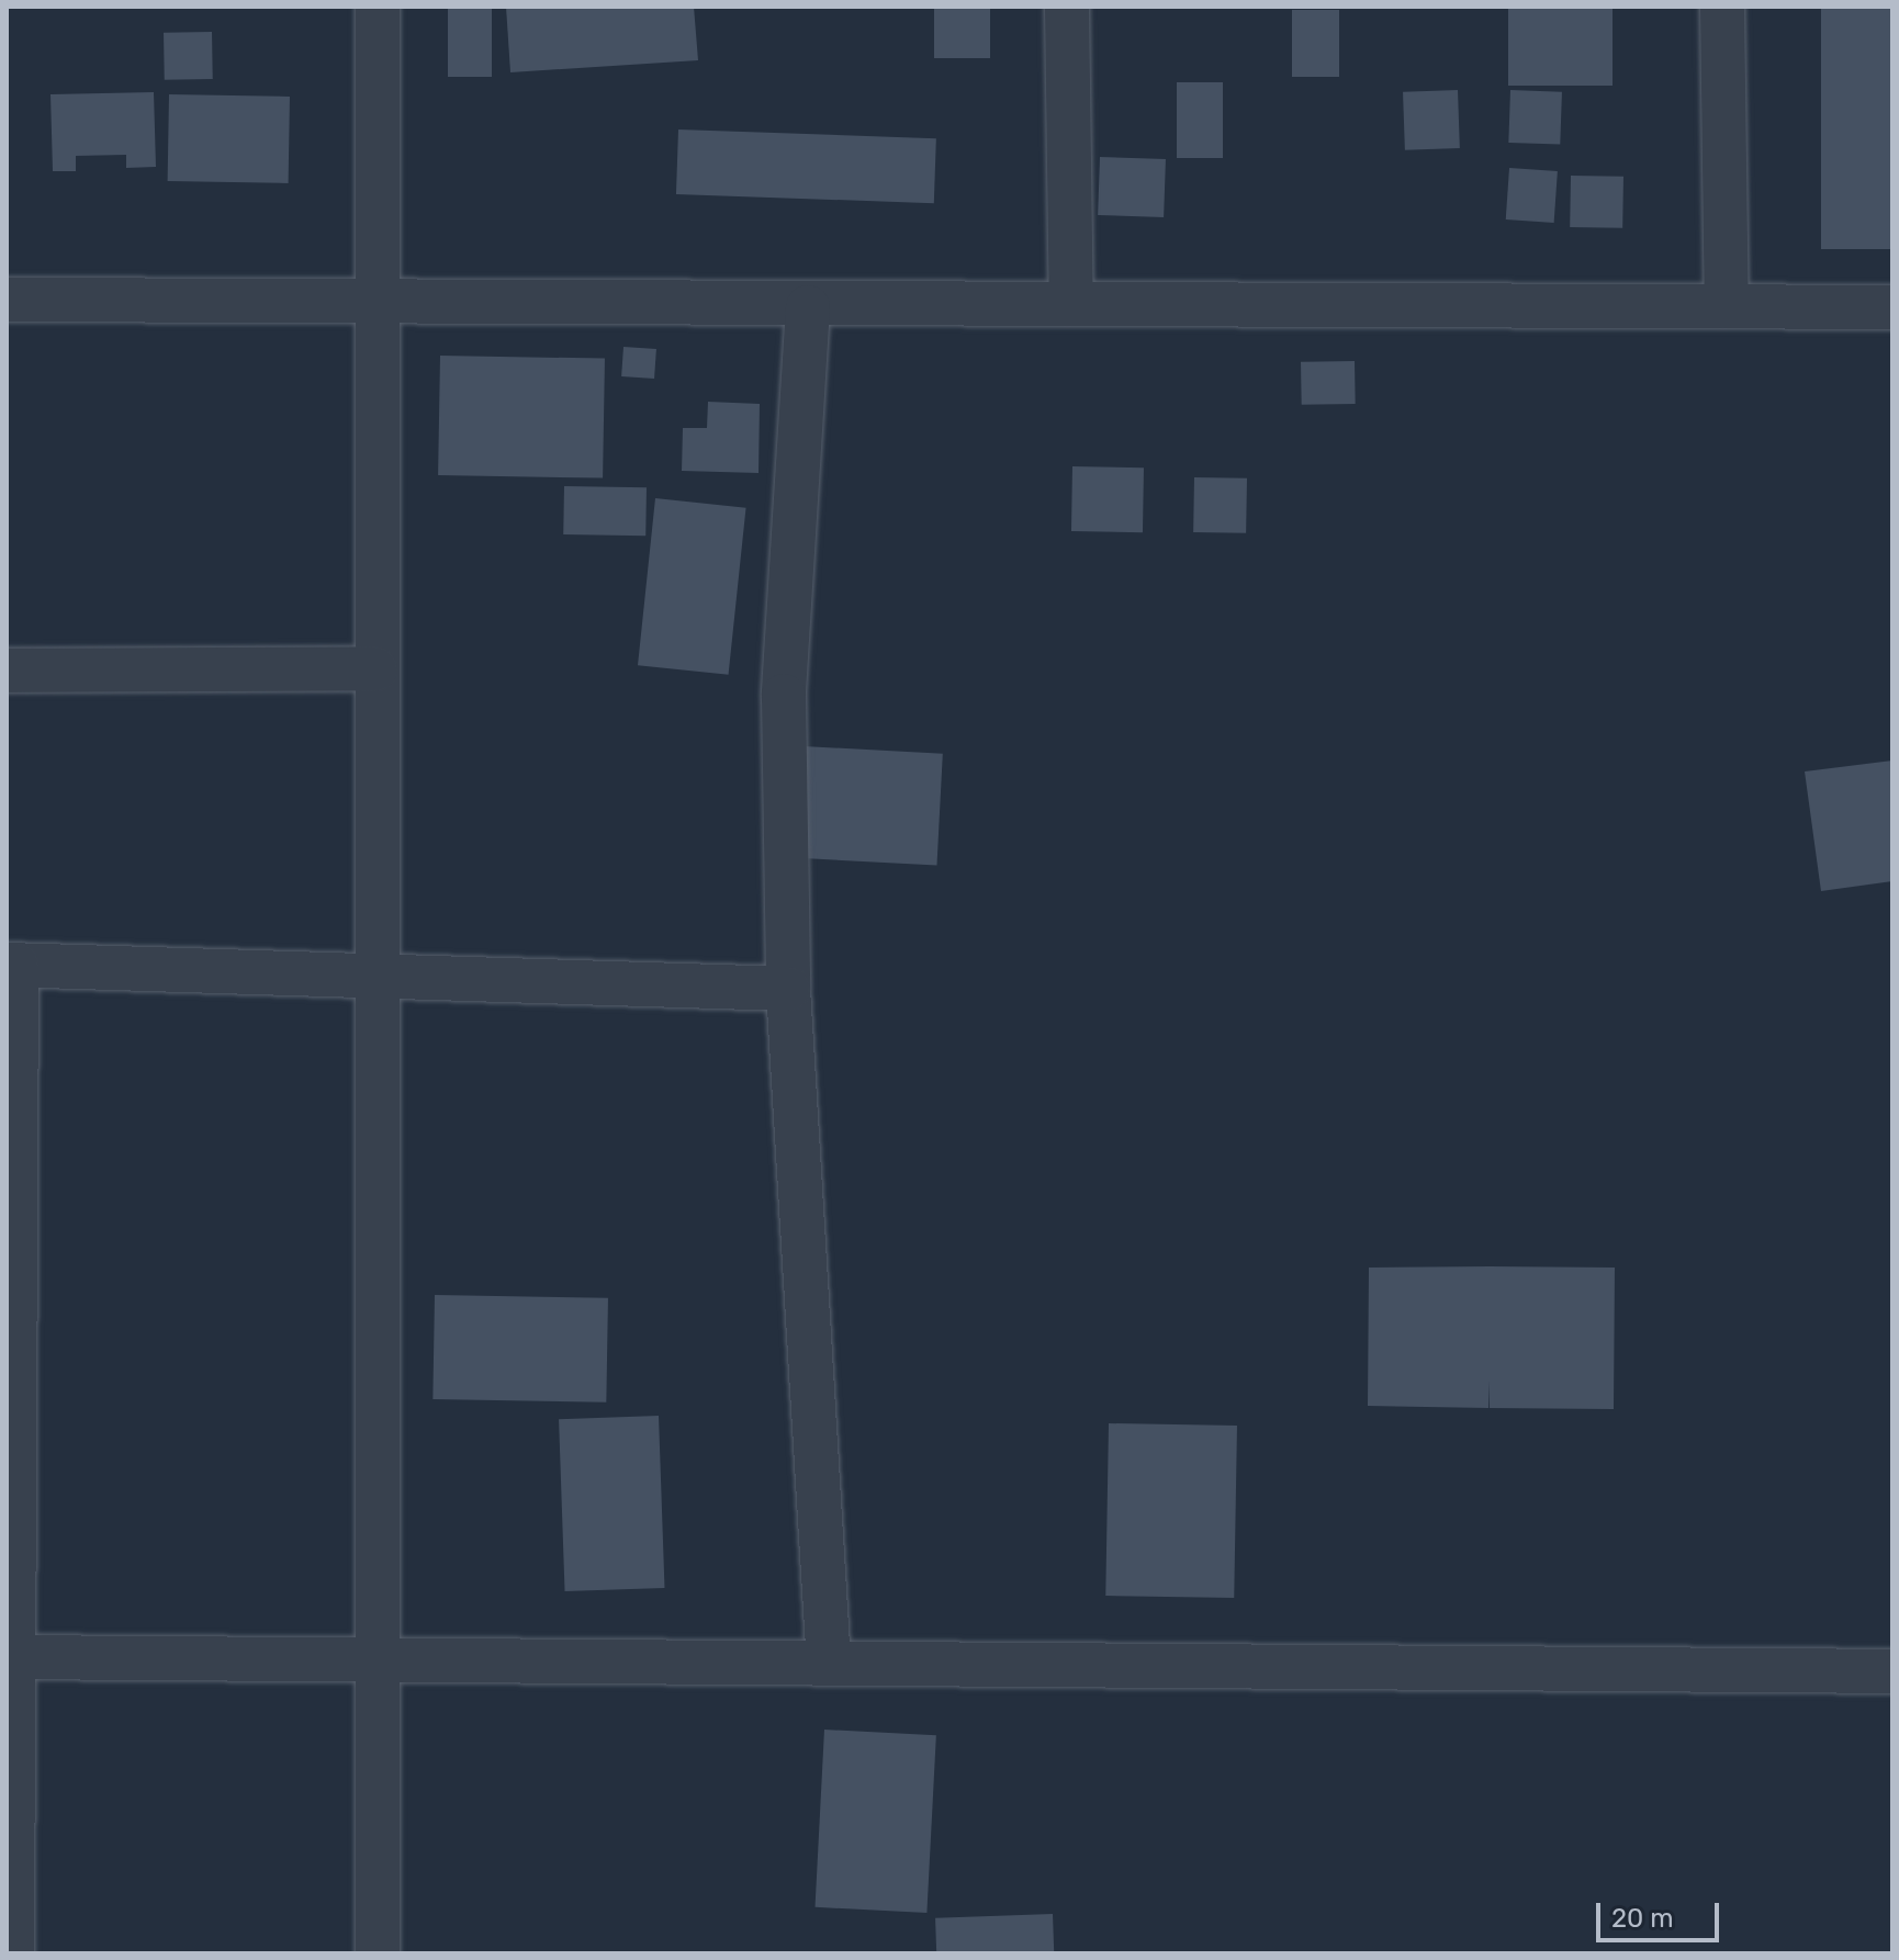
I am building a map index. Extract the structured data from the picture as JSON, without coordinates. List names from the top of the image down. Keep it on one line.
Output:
{"scale_bar":"20 m"}
